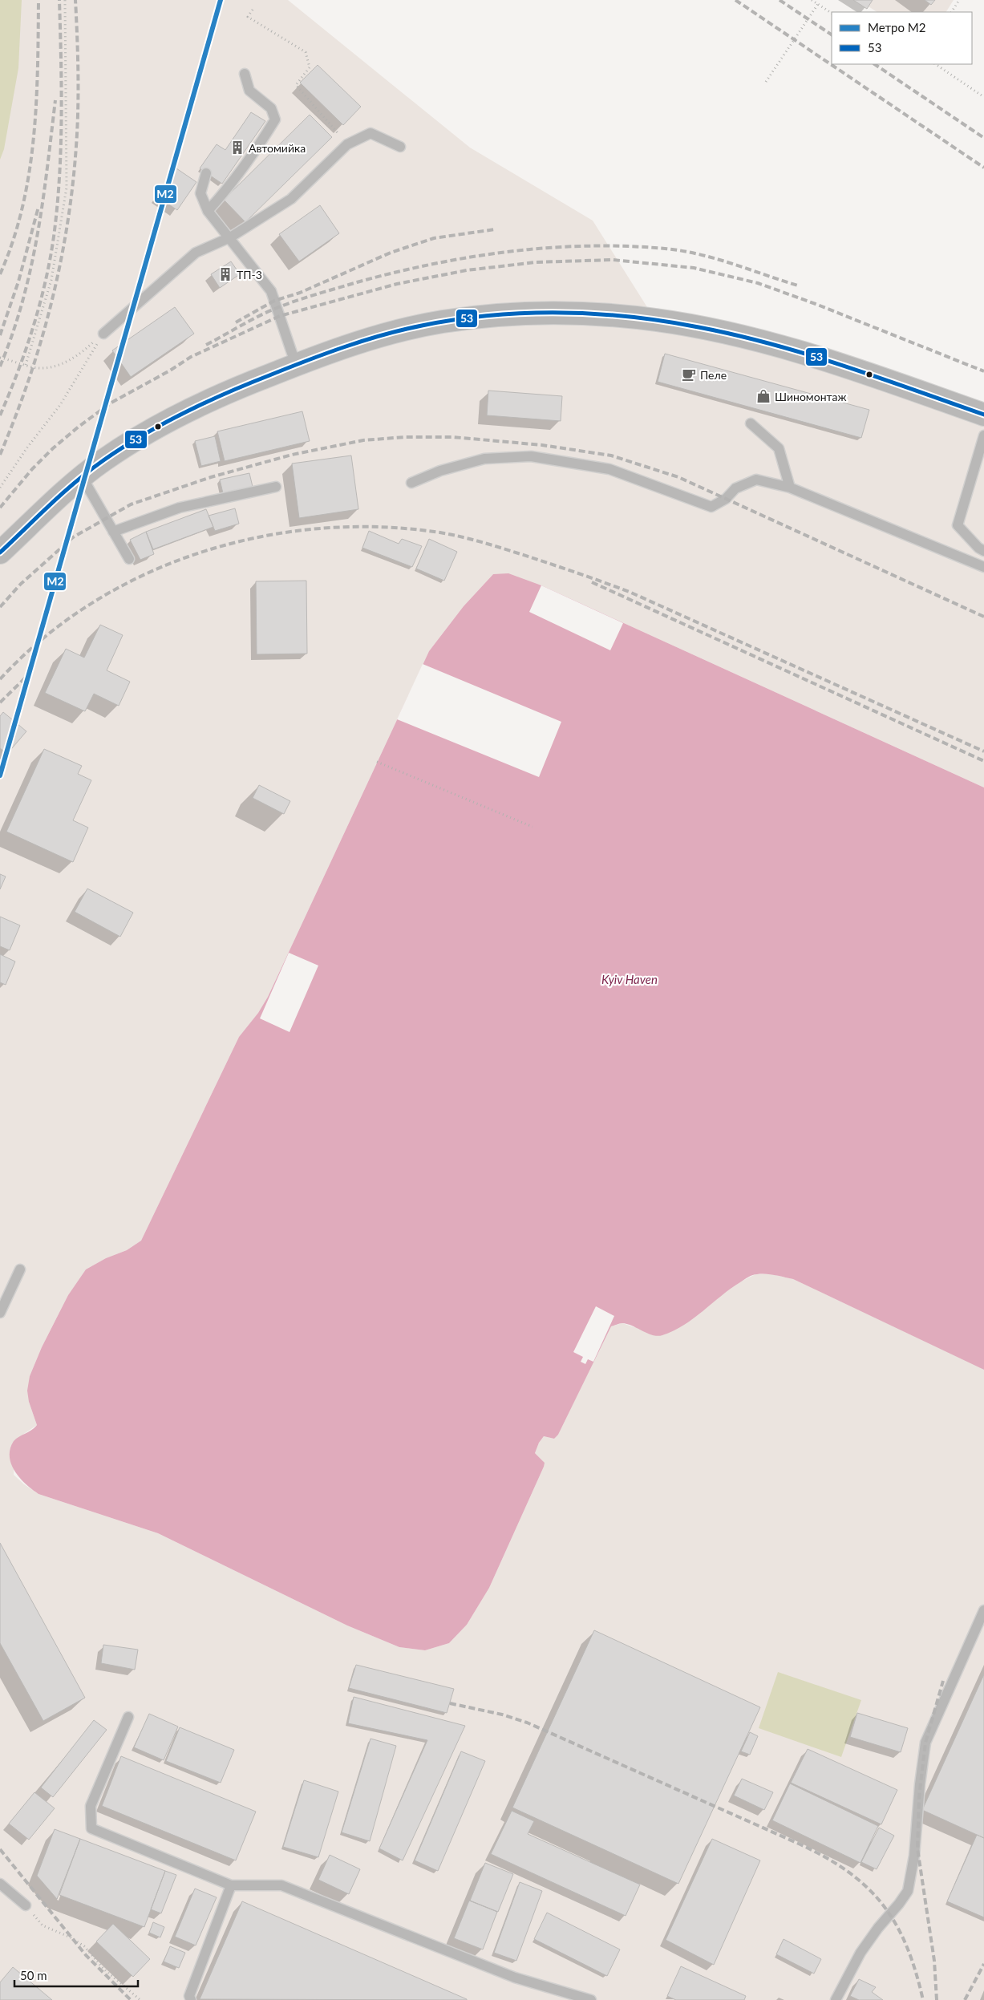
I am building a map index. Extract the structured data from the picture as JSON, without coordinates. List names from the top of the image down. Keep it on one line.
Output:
{"water":["Kyiv Haven"],"places":{"building":["Автомийка","ТП-3"],"cafe":["Пеле"],"shop":["Шиномонтаж"]},"lines":["metro line M2","transit line 53"],"legend":["Метро M2","53"],"scale_bar":"50 m"}
